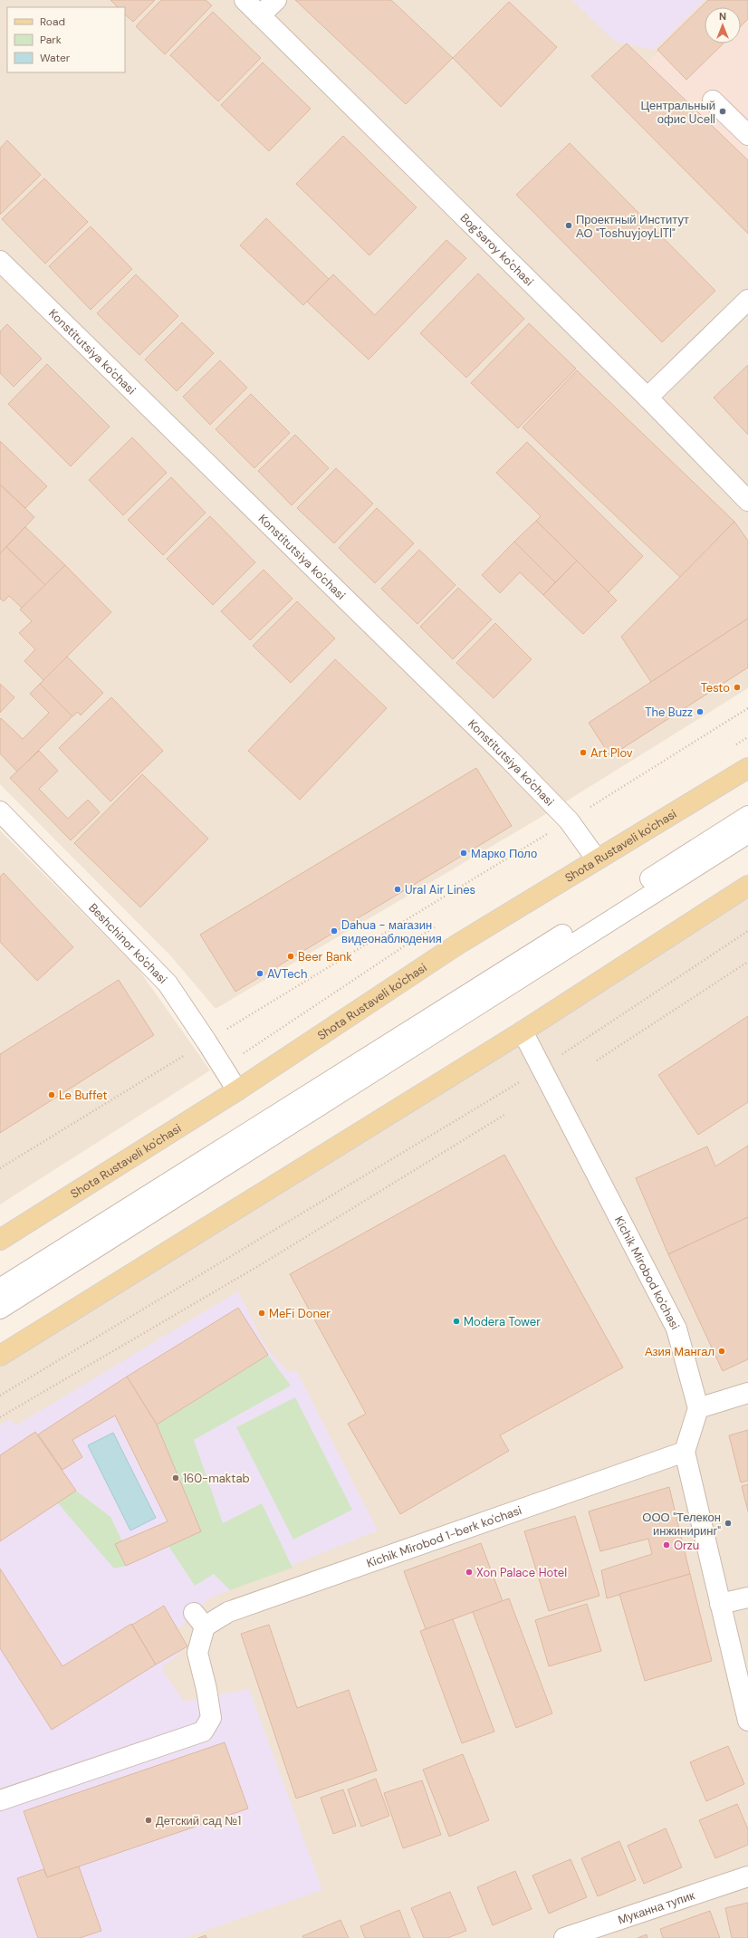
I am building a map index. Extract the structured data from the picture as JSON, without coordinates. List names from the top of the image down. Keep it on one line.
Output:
{"streets":{"main road":["Shota Rustaveli ko'chasi"],"street":["Bog'saroy ko'chasi","Konstitutsiya ko'chasi","Beshchinor ko'chasi","Kichik Mirobod ko'chasi","Kichik Mirobod 1-berk ko'chasi","Муканна тупик"]},"crossings":[["Konstitutsiya ko'chasi","Shota Rustaveli ko'chasi"],["Shota Rustaveli ko'chasi","Beshchinor ko'chasi"]],"places":["Центральный офис Ucell","Проектный Институт АО \"ToshuyjoyLITI\"","Testo","The Buzz","Art Plov","Марко Поло","Ural Air Lines","Dahua - магазин видеонаблюдения","Beer Bank","AVTech","Le Buffet","MeFi Doner","Modera Tower","Азия Мангал","160-maktab","ООО \"Телекон инжиниринг\"","Orzu","Xon Palace Hotel","Детский сад №1"],"legend":["Road","Park","Water"],"north":"top"}
